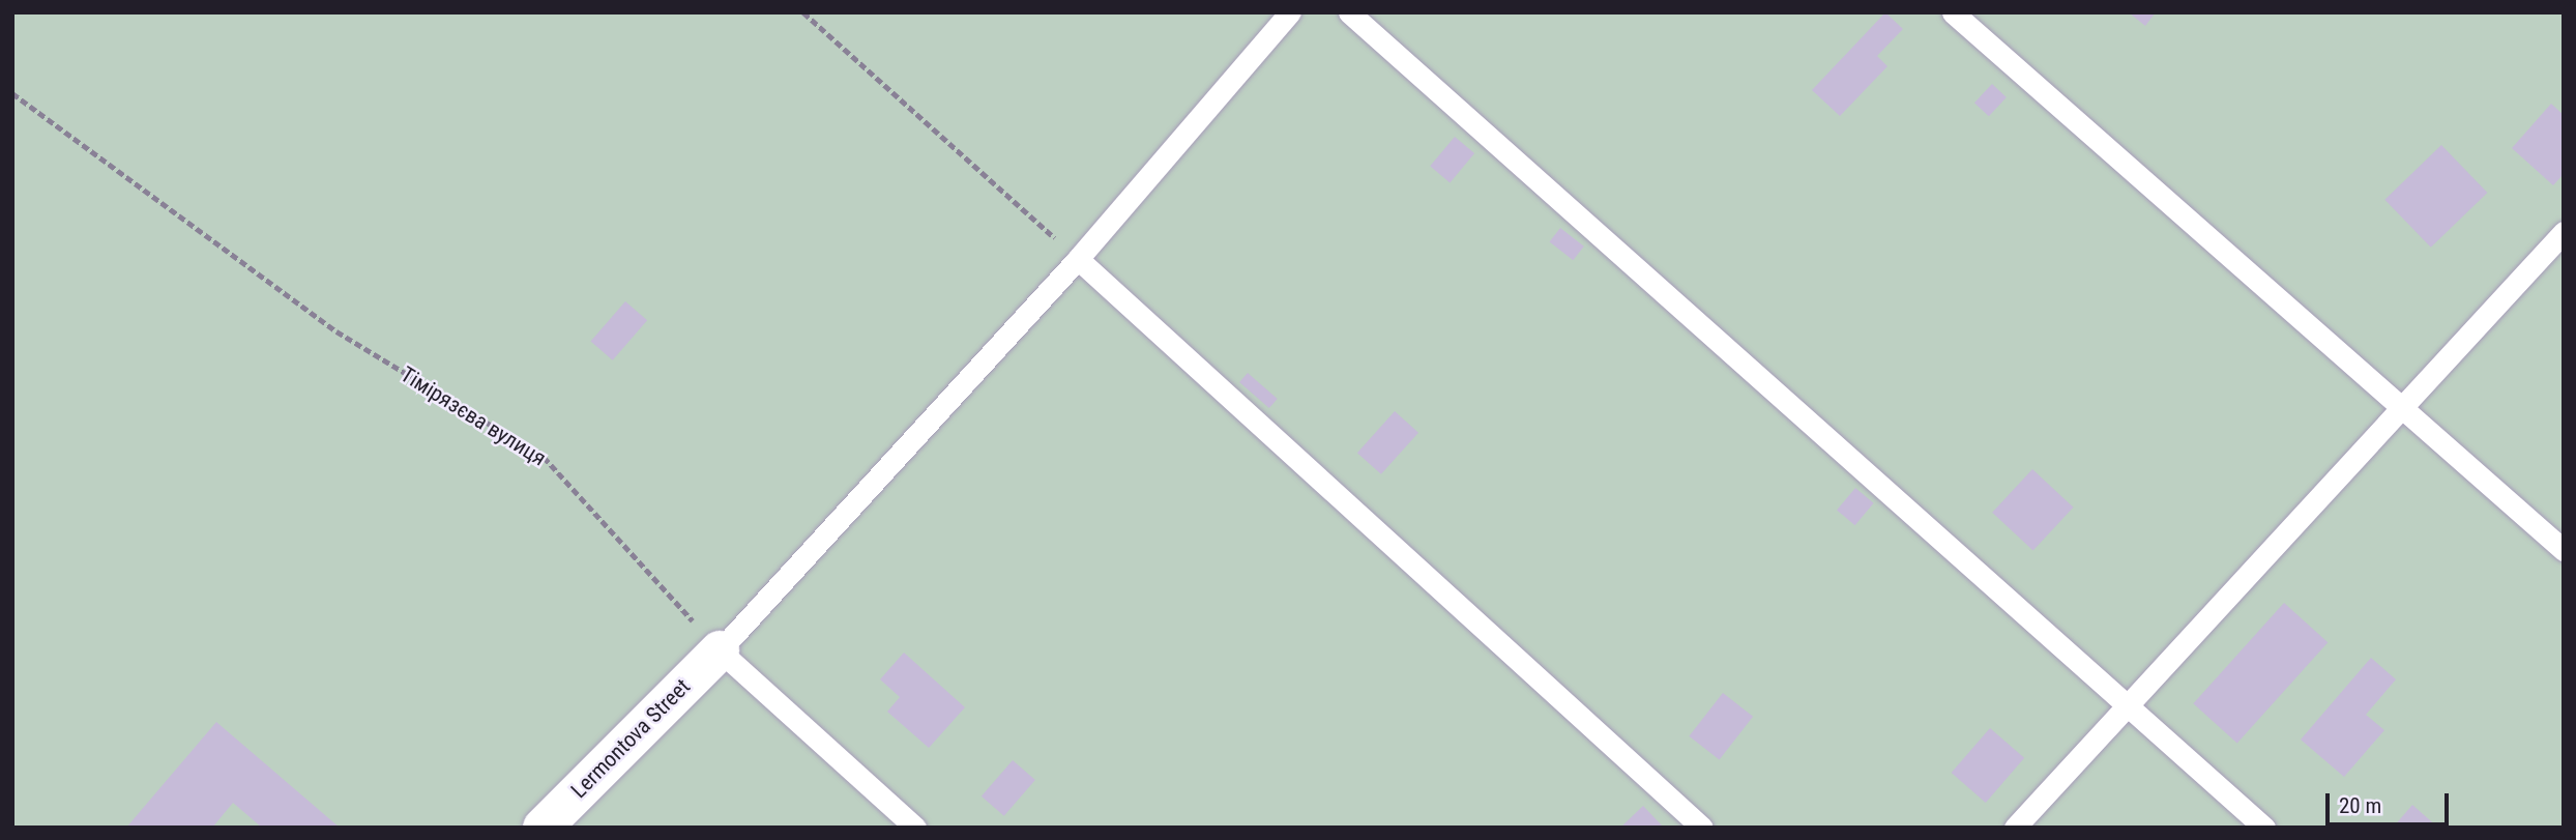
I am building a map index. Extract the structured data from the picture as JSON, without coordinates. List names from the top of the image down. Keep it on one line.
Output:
{"streets":{"street":["Lermontova Street"],"path":["Тімірязєва вулиця"]},"crossings":[["Тімірязєва вулиця","Lermontova Street"]],"scale_bar":"20 m"}
